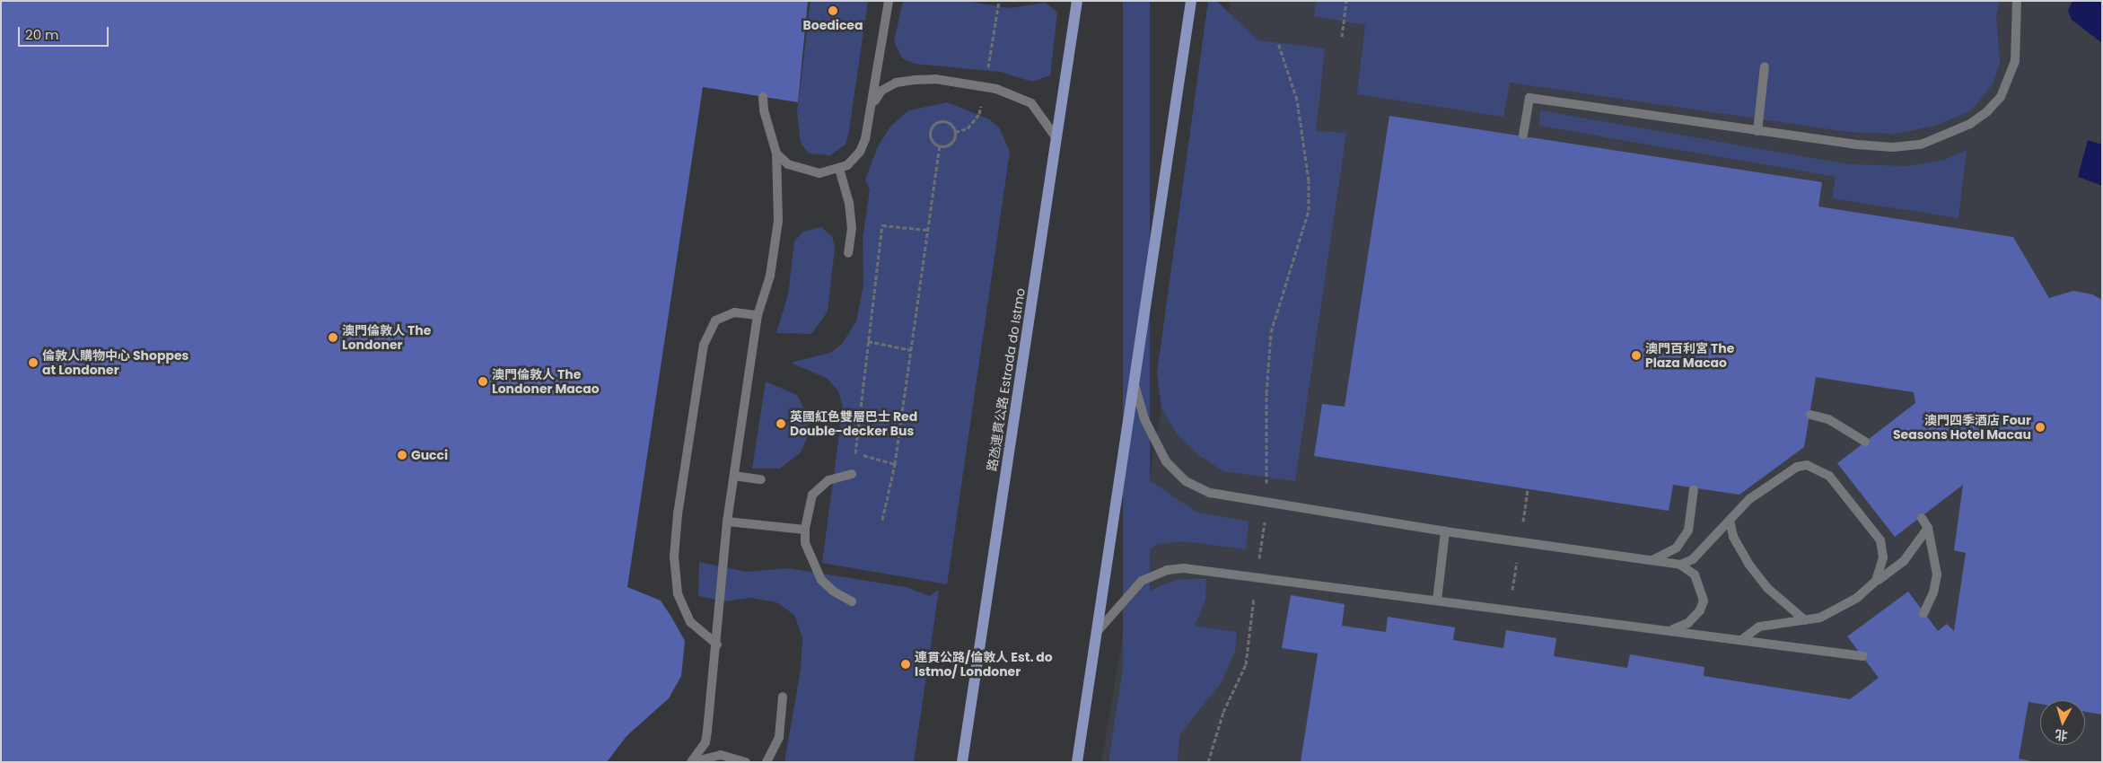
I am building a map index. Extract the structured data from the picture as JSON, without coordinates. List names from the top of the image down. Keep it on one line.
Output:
{"streets":{"main road":["路氹連貫公路 Estrada do Istmo"]},"places":["Boedicea","澳門倫敦人 The Londoner","澳門百利宮 The Plaza Macao","倫敦人購物中心 Shoppes at Londoner","澳門倫敦人 The Londoner Macao","英國紅色雙層巴士 Red Double-decker Bus","澳門四季酒店 Four Seasons Hotel Macau","Gucci","連貫公路/倫敦人 Est. do Istmo/ Londoner"],"scale_bar":"20 m","north":"bottom"}
